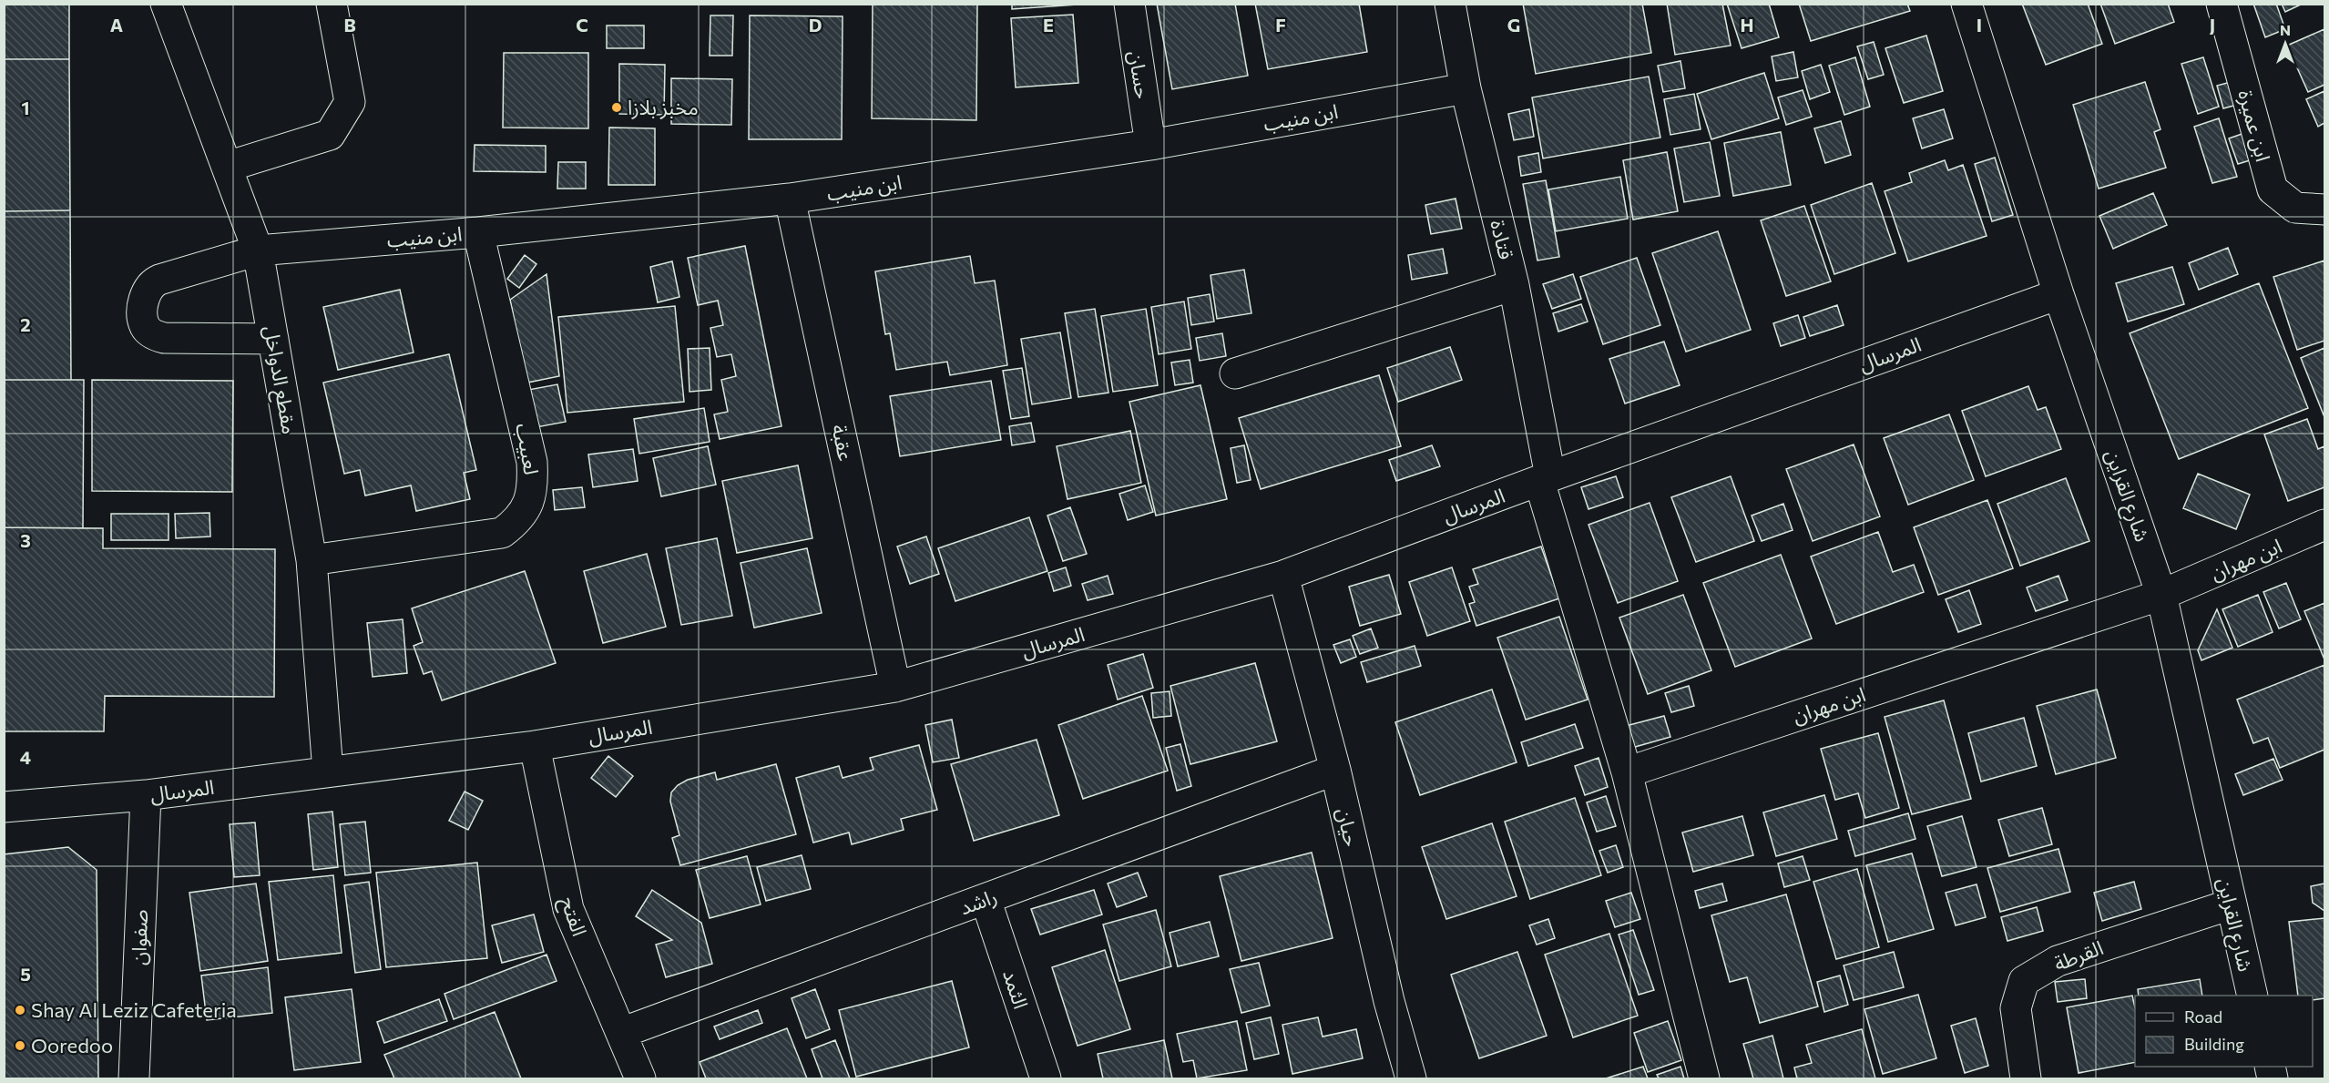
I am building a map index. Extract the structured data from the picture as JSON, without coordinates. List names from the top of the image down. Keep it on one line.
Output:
{"streets":{"street":["حسان","ابن منيب","ابن عميرة","قتادة","المرسال","مقطع الدواخل","عقبة","لعبيب","شارع القراين","ابن مهران","حيان","راشد","الفتح","صفوان","القرطة","الثمد"]},"crossings":[["حسان","ابن منيب"],["ابن منيب","قتادة"],["ابن منيب","مقطع الدواخل"],["ابن منيب","عقبة"],["ابن منيب","لعبيب"],["قتادة","المرسال"],["قتادة","ابن مهران"],["المرسال","مقطع الدواخل"],["المرسال","عقبة"],["المرسال","شارع القراين"],["المرسال","حيان"],["المرسال","الفتح"],["المرسال","صفوان"],["مقطع الدواخل","لعبيب"],["شارع القراين","ابن مهران"],["شارع القراين","القرطة"],["حيان","راشد"],["راشد","الفتح"],["راشد","الثمد"]],"places":["مخبز بلازا","Shay Al Leziz Cafeteria","Ooredoo"],"legend":["Road","Building"],"north":"top","grid":{"columns":["A","B","C","D","E","F","G","H","I","J"],"rows":["1","2","3","4","5"]}}
